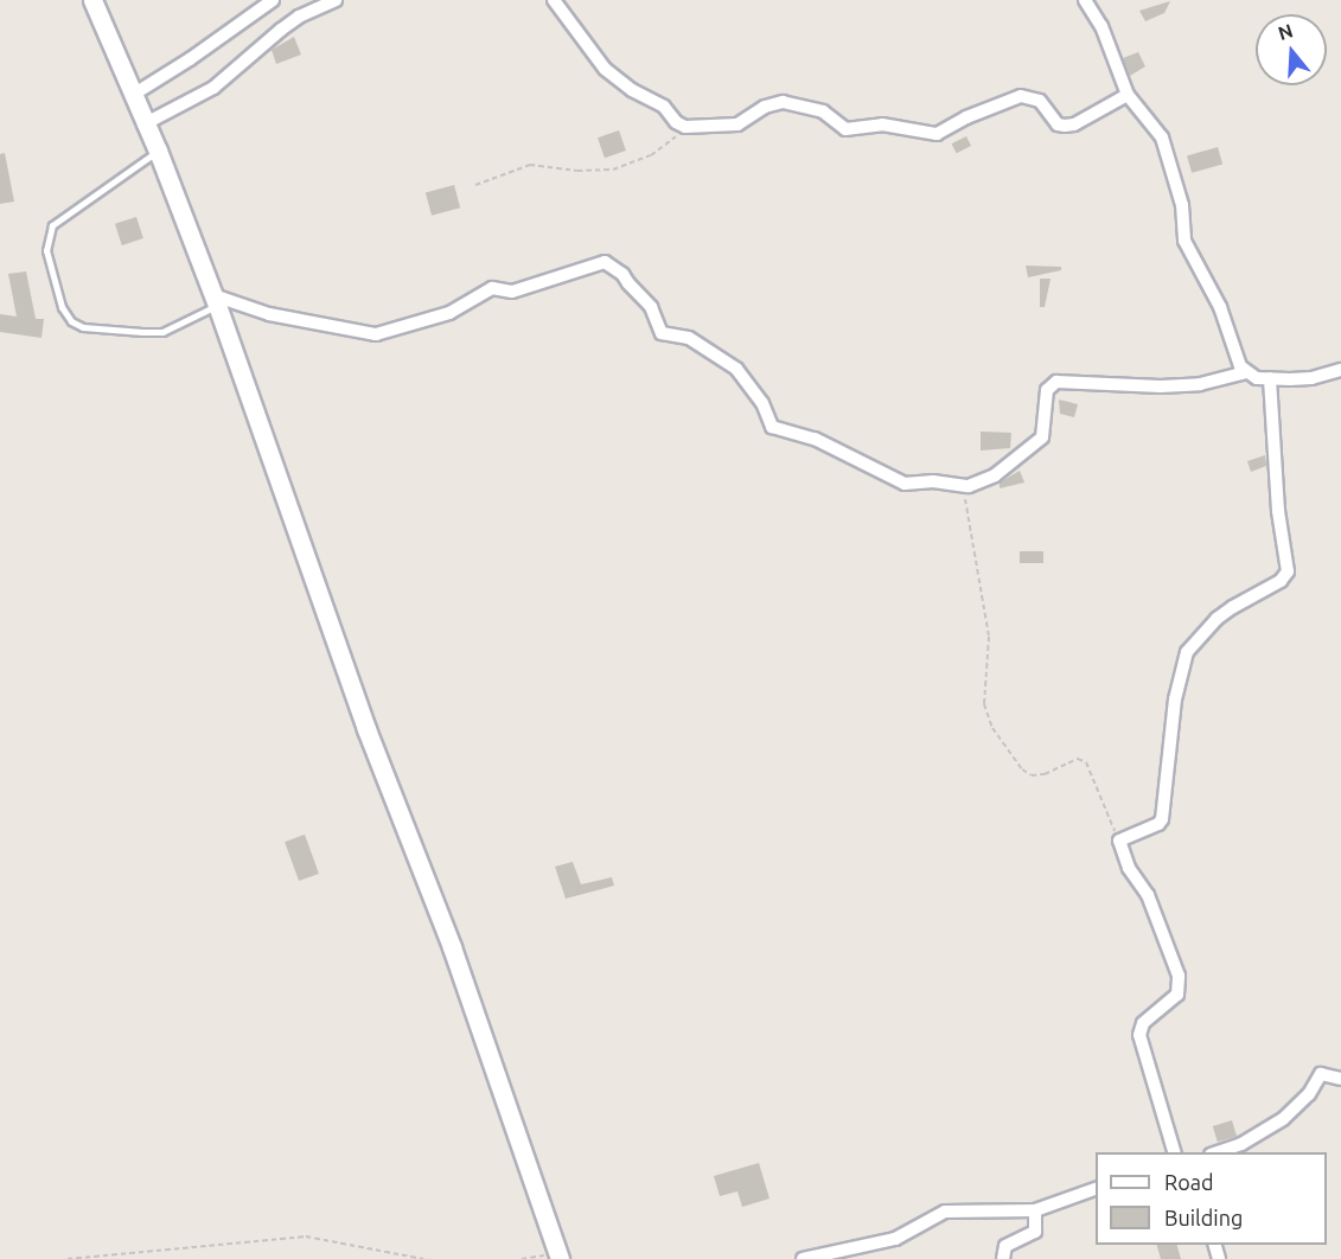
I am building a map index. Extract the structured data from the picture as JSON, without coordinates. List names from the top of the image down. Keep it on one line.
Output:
{"legend":["Road","Building"],"north":"top"}
